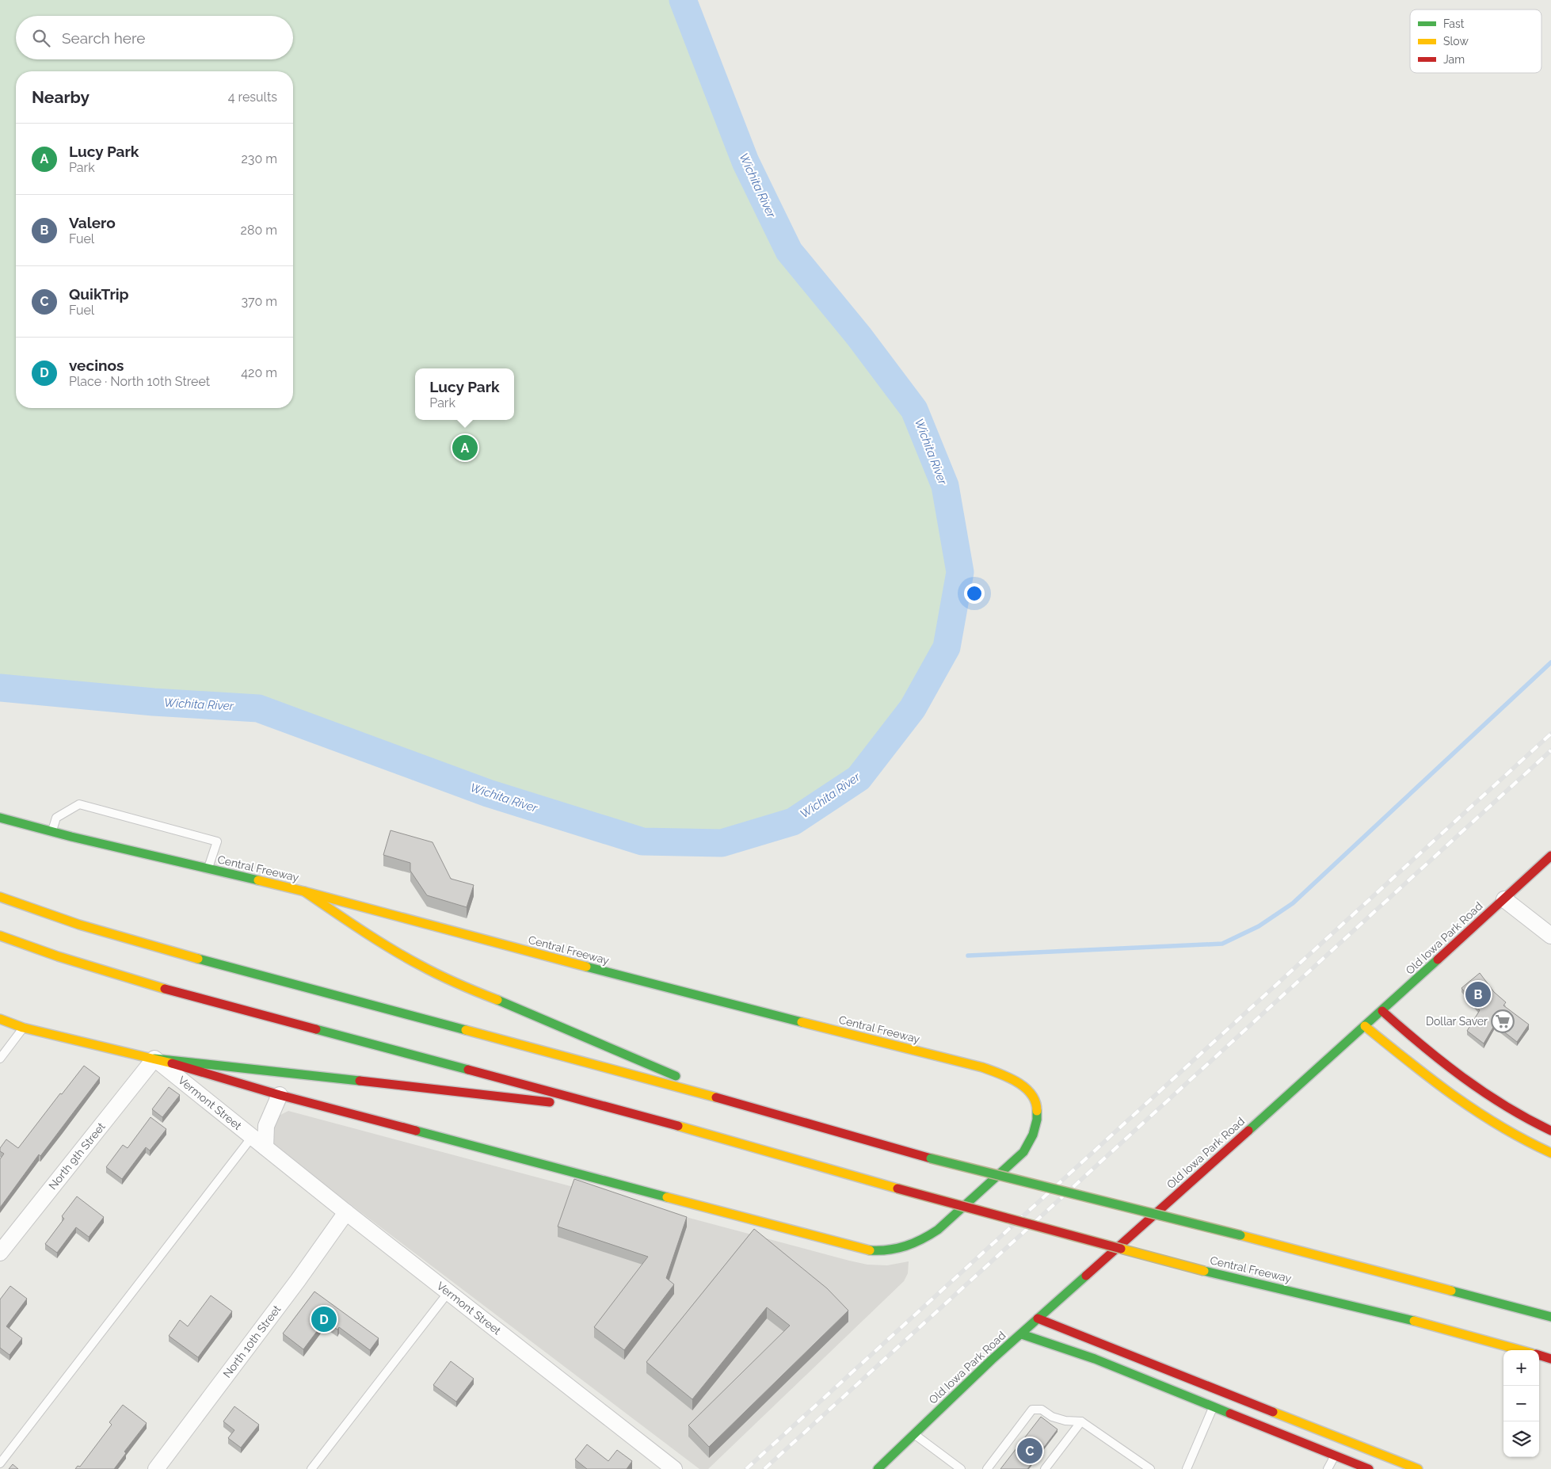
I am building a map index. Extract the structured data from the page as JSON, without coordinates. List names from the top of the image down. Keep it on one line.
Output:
{"streets":{"main road":["Central Freeway","Old Iowa Park Road"],"street":["Vermont Street","North 9th Street","North 10th Street"]},"crossings":[["Central Freeway","Vermont Street"],["Central Freeway","North 9th Street"],["Vermont Street","North 9th Street"],["Vermont Street","North 10th Street"]],"water":["Wichita River"],"places":{"supermarket":["Dollar Saver"]},"legend":["Fast","Slow","Jam"],"page":{"search":"Search here","heading":["Nearby","4 results"],"list":[{"mark":"A","name":"Lucy Park","note":"Park","value":"230 m"},{"mark":"B","name":"Valero","note":"Fuel","value":"280 m"},{"mark":"C","name":"QuikTrip","note":"Fuel","value":"370 m"},{"mark":"D","name":"vecinos","note":"Place · North 10th Street","value":"420 m"}],"popup":["Lucy Park","Park"],"pins":["A","B","D","C"],"map_buttons":["+","−"]}}
